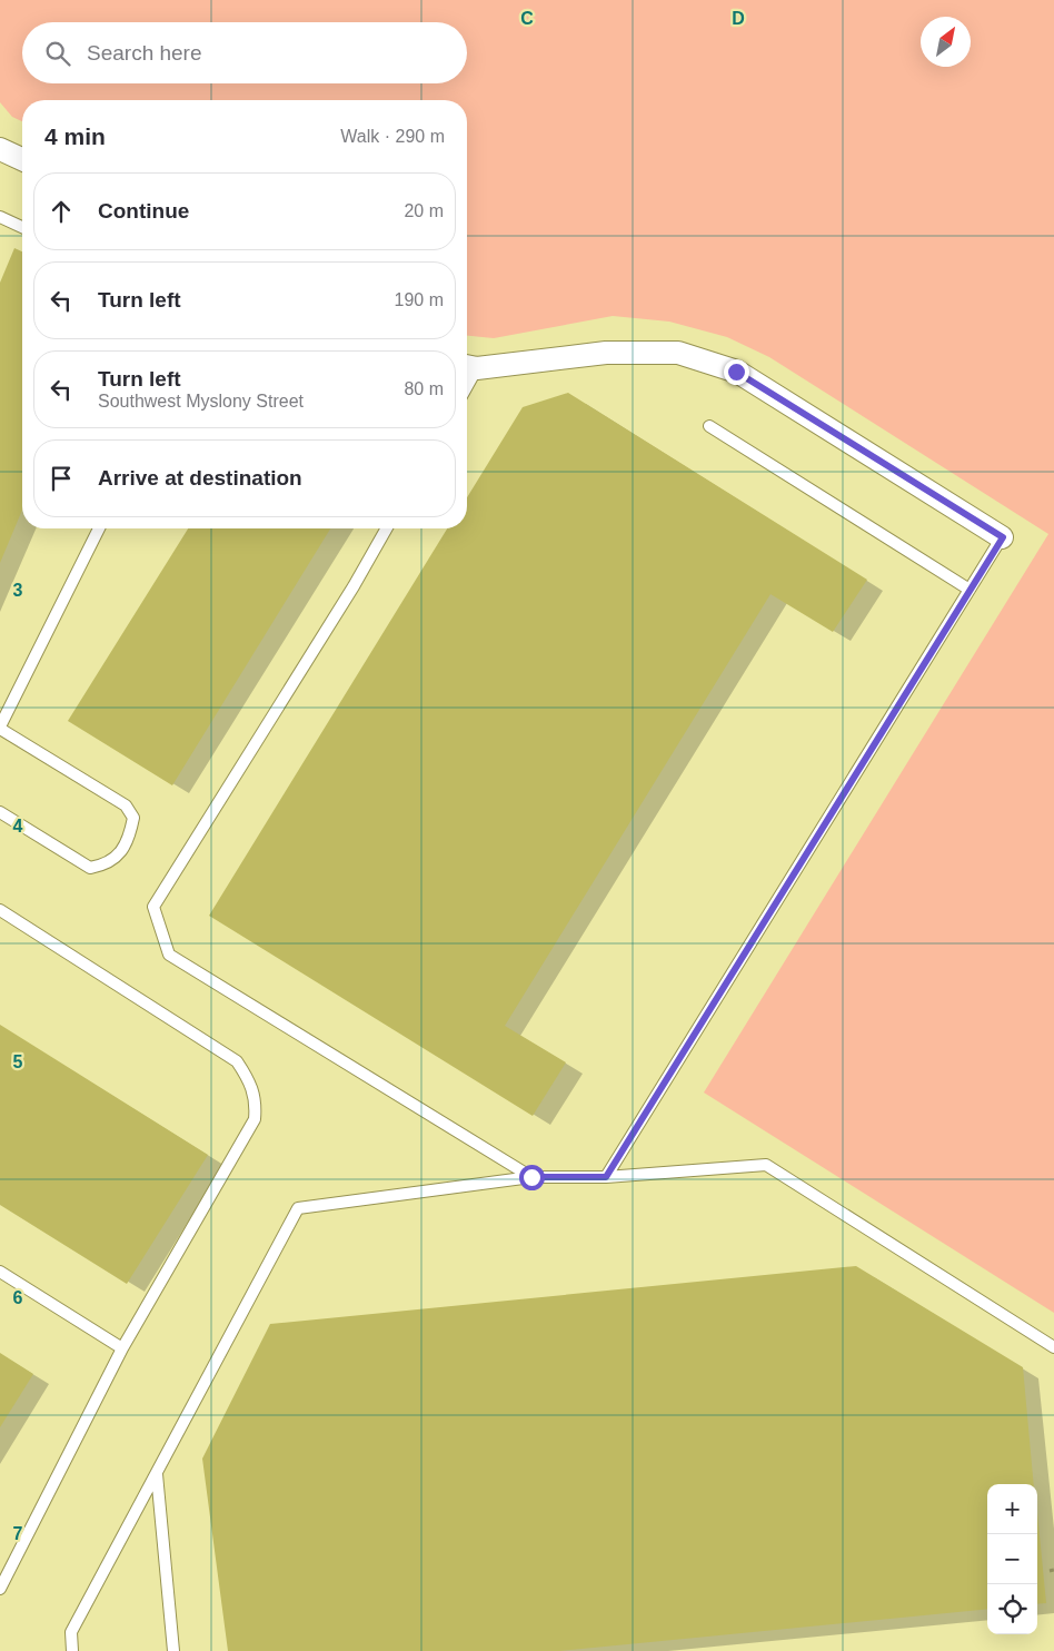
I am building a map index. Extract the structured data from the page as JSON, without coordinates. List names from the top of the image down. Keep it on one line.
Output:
{"north":"top right","page":{"search":"Search here","heading":["4 min","Walk · 290 m"],"list":[["Continue","20 m"],["Turn left","190 m"],["Turn left","Southwest Myslony Street","80 m"],"Arrive at destination"],"map_buttons":["+","−"]},"grid":{"columns":["C","D"],"rows":["3","4","5","6","7"]}}
